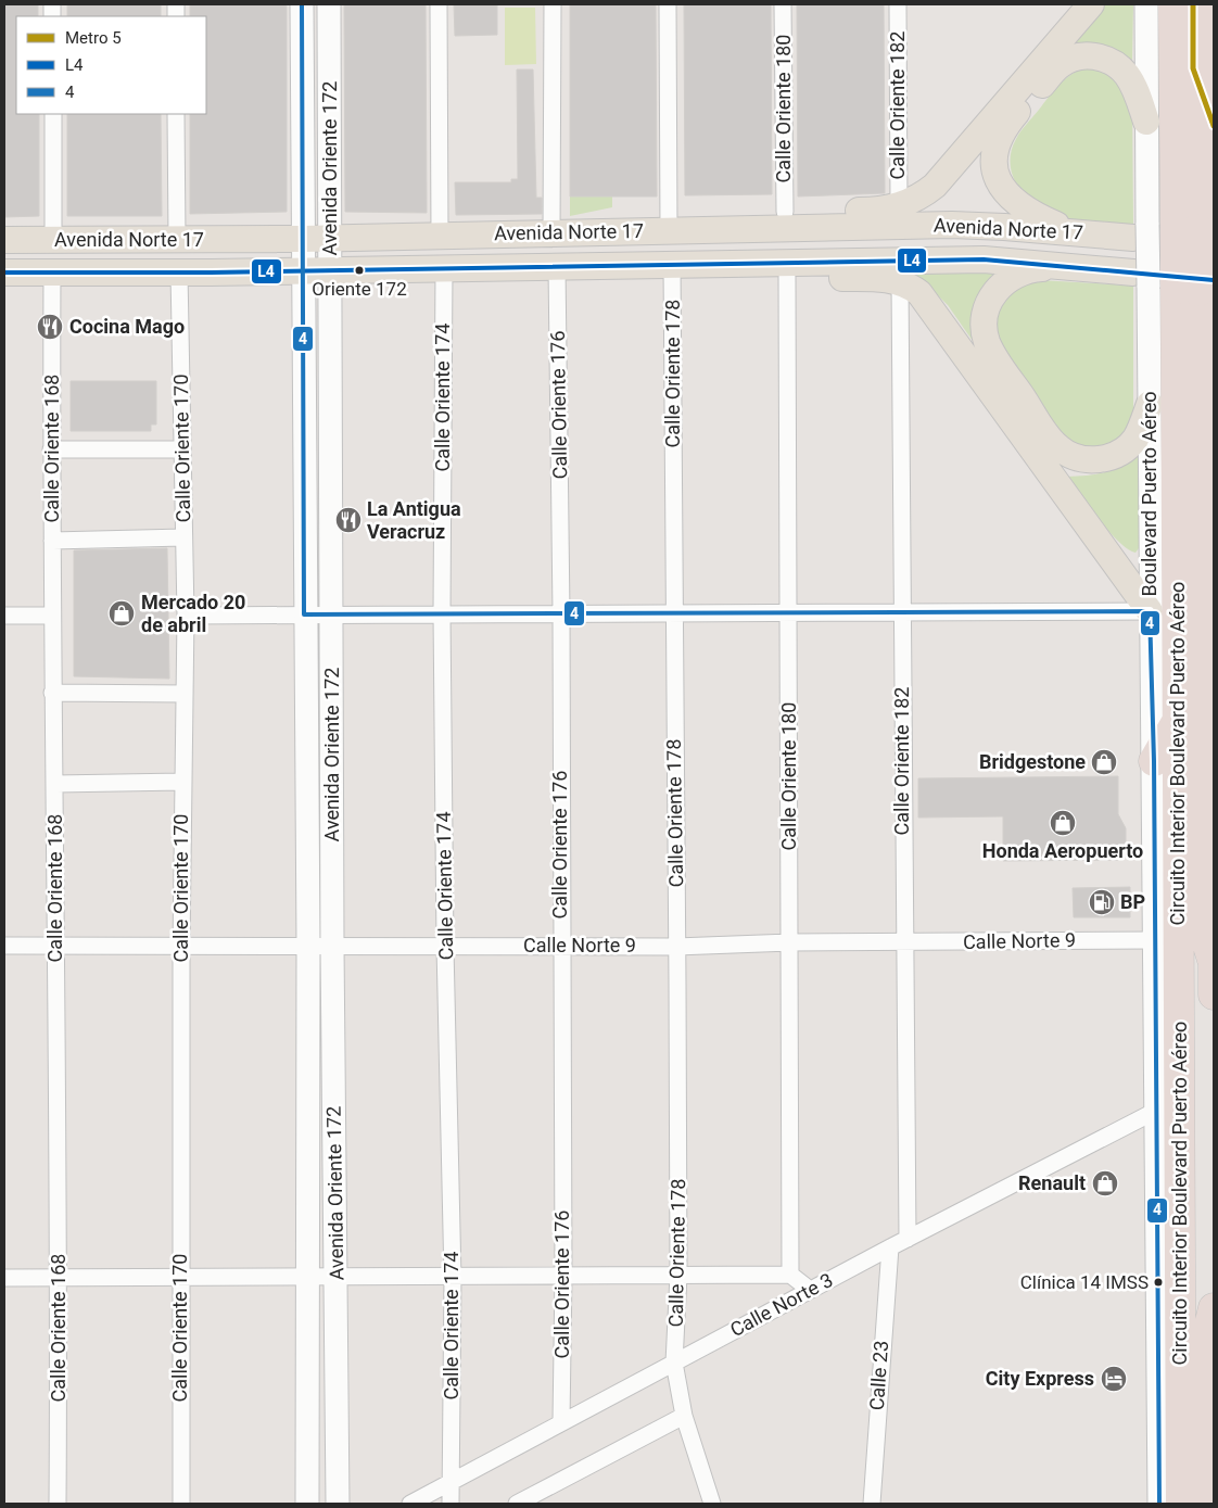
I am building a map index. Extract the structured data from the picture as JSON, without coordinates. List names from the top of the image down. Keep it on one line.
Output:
{"streets":{"highway":["Circuito Interior Boulevard Puerto Aéreo"],"main road":["Avenida Norte 17"],"street":["Calle Oriente 182","Calle Oriente 180","Avenida Oriente 172","Calle Oriente 178","Calle Oriente 174","Calle Oriente 176","Calle Oriente 168","Calle Oriente 170","Boulevard Puerto Aéreo","Calle Norte 9","Calle Norte 3","Calle 23"]},"crossings":[["Calle Oriente 182","Calle Norte 9"],["Calle Oriente 182","Calle Norte 3"],["Calle Oriente 180","Calle Norte 9"],["Avenida Oriente 172","Avenida Norte 17"],["Avenida Oriente 172","Calle Norte 9"],["Avenida Norte 17","Calle Oriente 178"],["Avenida Norte 17","Calle Oriente 174"],["Avenida Norte 17","Calle Oriente 176"],["Avenida Norte 17","Calle Oriente 168"],["Avenida Norte 17","Calle Oriente 170"],["Avenida Norte 17","Boulevard Puerto Aéreo"],["Avenida Norte 17","Circuito Interior Boulevard Puerto Aéreo"],["Calle Oriente 178","Calle Norte 9"],["Calle Oriente 178","Calle Norte 3"],["Calle Oriente 174","Calle Norte 9"],["Calle Oriente 174","Calle Norte 3"],["Calle Oriente 176","Calle Norte 9"],["Calle Oriente 176","Calle Norte 3"],["Calle Oriente 168","Calle Norte 9"],["Calle Oriente 170","Calle Norte 9"],["Boulevard Puerto Aéreo","Circuito Interior Boulevard Puerto Aéreo"],["Boulevard Puerto Aéreo","Calle Norte 9"],["Boulevard Puerto Aéreo","Calle Norte 3"],["Calle Norte 3","Calle 23"]],"places":{"other":["Oriente 172","Clínica 14 IMSS"],"restaurant":["Cocina Mago","La Antigua Veracruz"],"shop":["Mercado 20 de abril","Bridgestone","Honda Aeropuerto","Renault"],"fuel station":["BP"],"hotel":["City Express"]},"lines":["metro line 5","transit line 4","transit line L4"],"legend":["Metro 5","L4","4"]}
